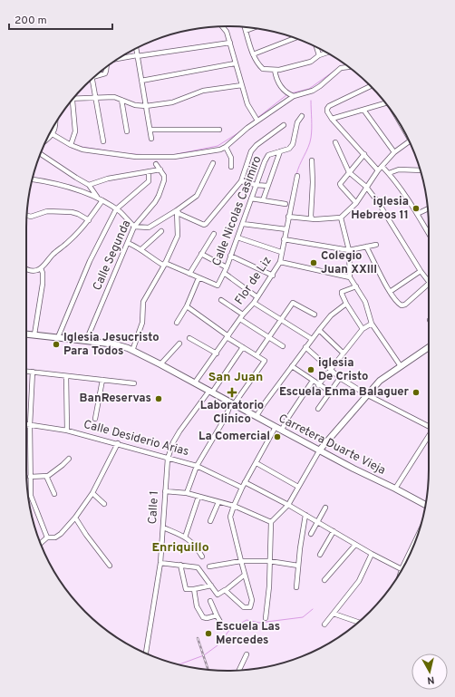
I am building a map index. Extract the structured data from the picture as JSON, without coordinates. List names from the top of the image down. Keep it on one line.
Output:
{"streets":{"main road":["Carretera Duarte Vieja"],"street":["Calle Nicolas Casimiro","Calle Segunda","Flor de Liz","Calle Desiderio Arias","Calle 1"]},"crossings":[["Calle Segunda","Carretera Duarte Vieja"],["Flor de Liz","Carretera Duarte Vieja"],["Calle Desiderio Arias","Calle 1"],["Carretera Duarte Vieja","Calle 1"]],"districts":["San Juan","Enriquillo"],"places":{"other":["iglesia Hebreos 11","Colegio Juan XXIII","Iglesia Jesucristo Para Todos","iglesia De Cristo","Escuela Enma Balaguer","BanReservas","La Comercial","Escuela Las Mercedes"],"health":["Laboratorio Clinico"]},"scale_bar":"200 m","north":"bottom"}
